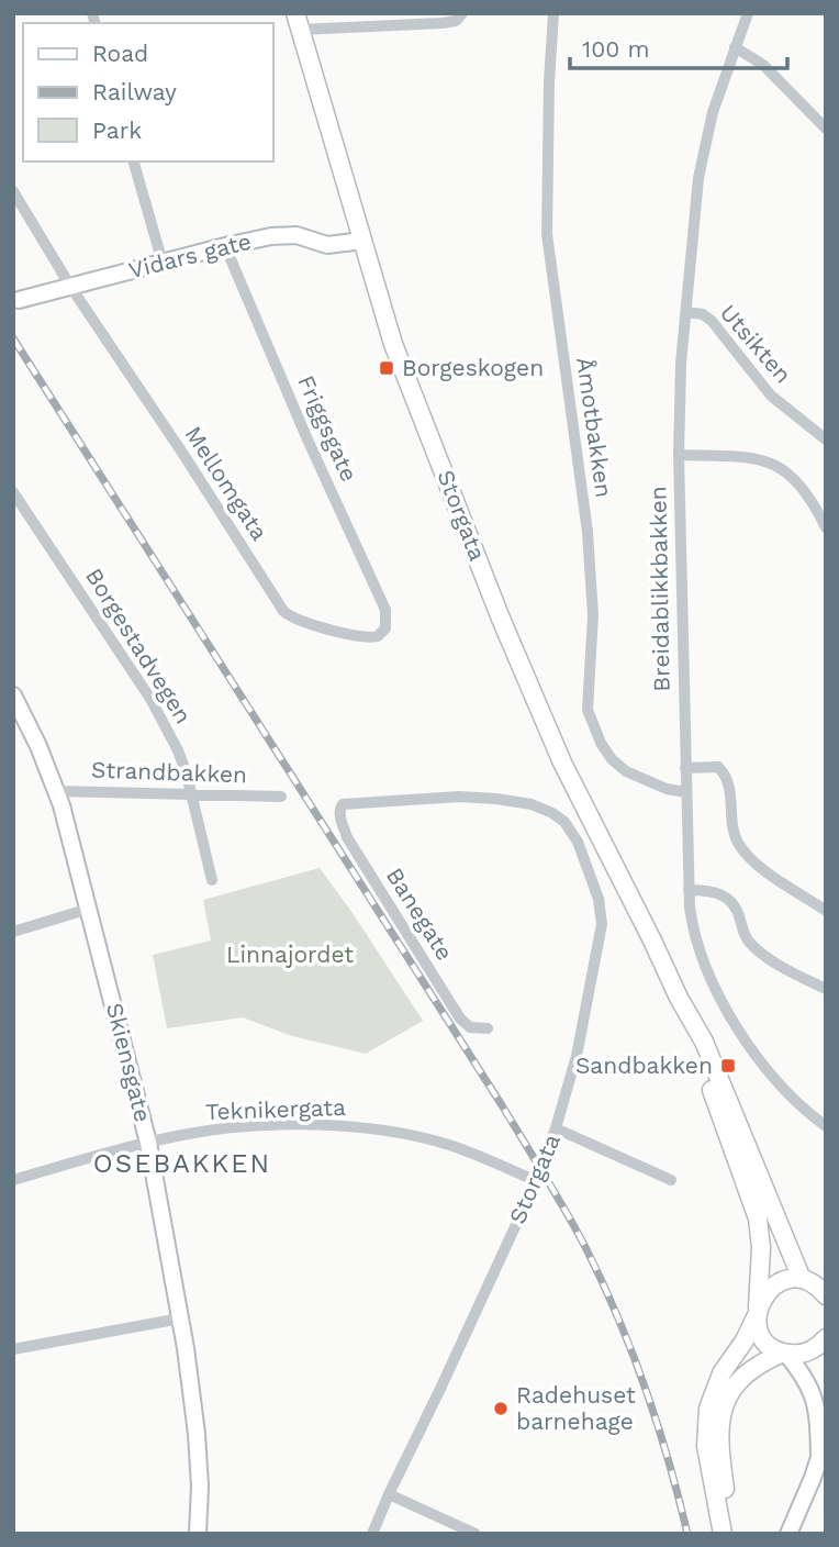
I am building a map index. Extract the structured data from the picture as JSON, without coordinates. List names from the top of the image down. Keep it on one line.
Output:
{"streets":{"main road":["Storgata"],"street":["Vidars gate","Utsikten","Åmotbakken","Friggsgate","Mellomgata","Breidablikkbakken","Borgestadvegen","Strandbakken","Banegate","Skiensgate","Teknikergata"]},"crossings":[["Vidars gate","Friggsgate"],["Vidars gate","Mellomgata"],["Vidars gate","Storgata"],["Utsikten","Breidablikkbakken"],["Åmotbakken","Breidablikkbakken"],["Friggsgate","Mellomgata"],["Storgata","Banegate"],["Storgata","Teknikergata"],["Borgestadvegen","Strandbakken"],["Strandbakken","Skiensgate"],["Skiensgate","Teknikergata"]],"districts":["OSEBAKKEN"],"parks":["Linnajordet"],"places":{"transit":["Borgeskogen","Sandbakken"],"other":["Radehuset barnehage"]},"legend":["Road","Railway","Park"],"scale_bar":"100 m"}
